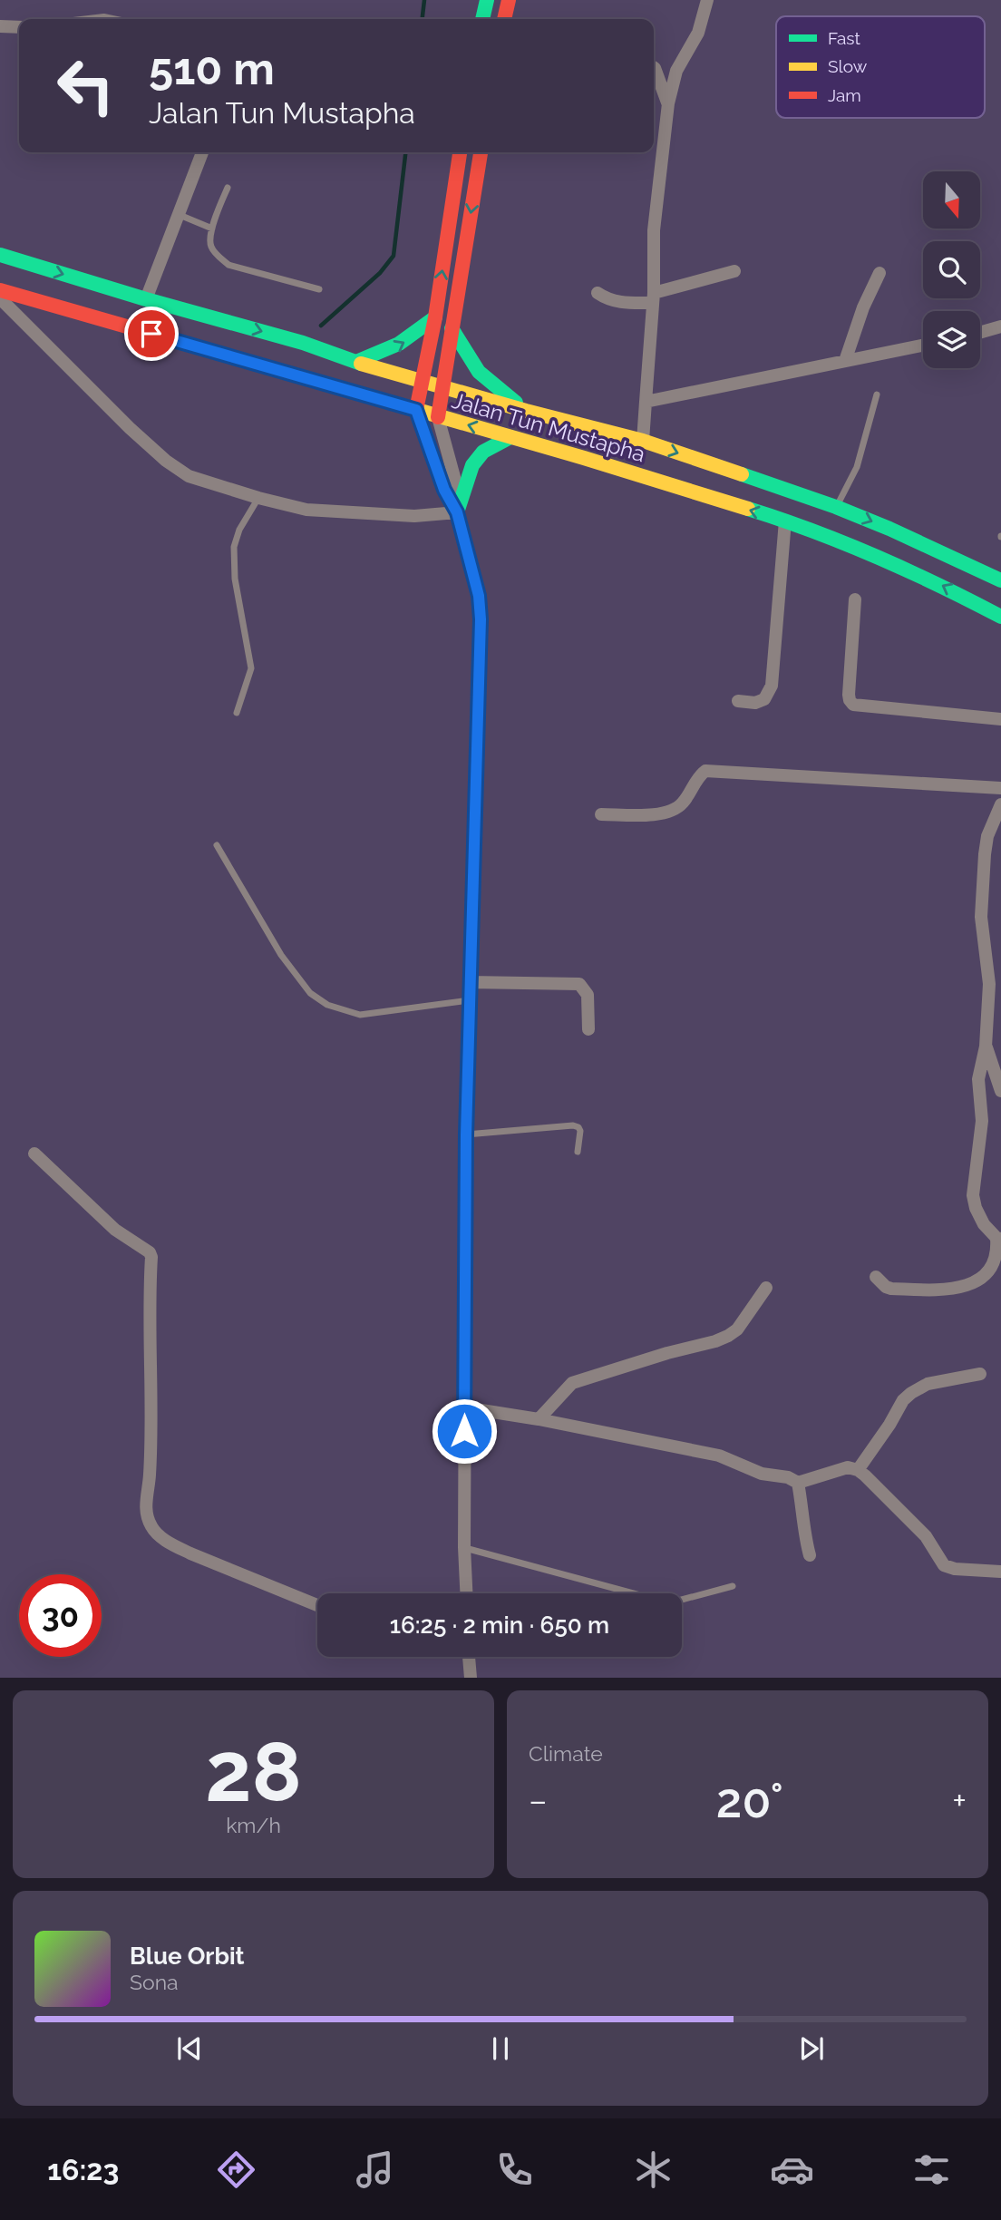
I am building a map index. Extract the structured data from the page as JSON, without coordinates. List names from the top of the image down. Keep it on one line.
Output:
{"streets":{"main road":["Jalan Tun Mustapha"]},"legend":["Fast","Slow","Jam"],"north":"bottom","page":{"turn":["510 m","Jalan Tun Mustapha"],"limit":"30","trip":"16:25 · 2 min · 650 m","tile":[["28","km/h"],"Climate"],"heat":["−","20°","+"],"song":["Blue Orbit","Sona"],"tabs":"16:23"}}
